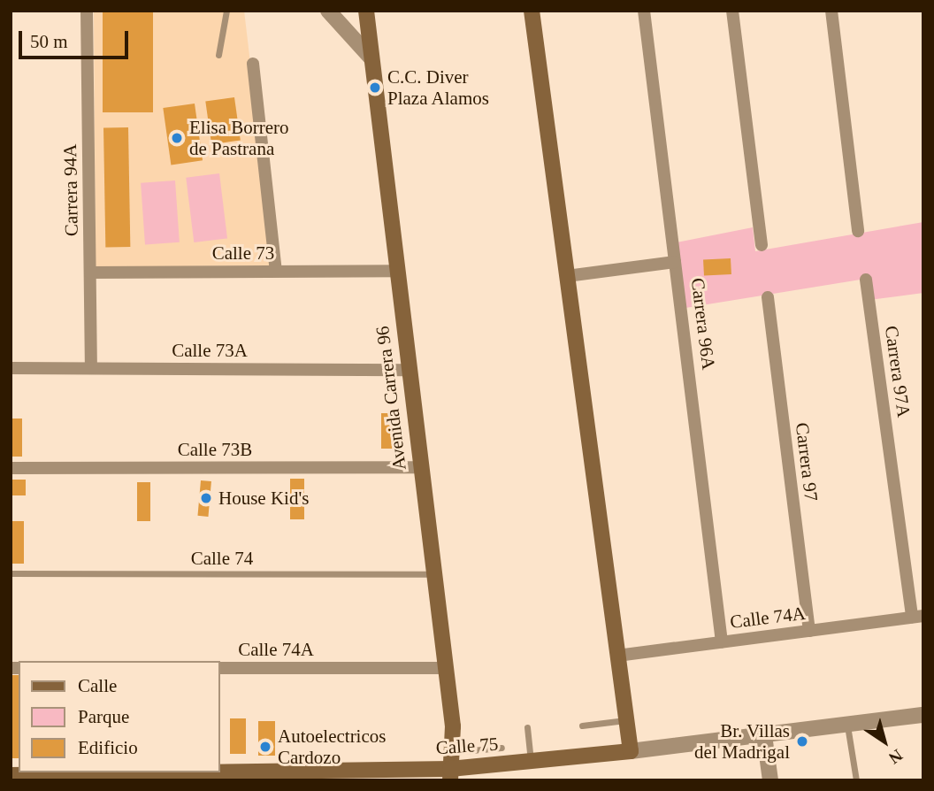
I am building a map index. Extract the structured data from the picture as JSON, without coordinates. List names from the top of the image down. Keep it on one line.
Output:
{"streets":{"main road":["Avenida Carrera 96","Calle 75"],"street":["Carrera 94A","Calle 73","Carrera 96A","Calle 73A","Carrera 97A","Calle 73B","Carrera 97","Calle 74A"],"lane":["Calle 74"]},"crossings":[["Carrera 94A","Calle 73"],["Carrera 94A","Calle 73A"],["Calle 73","Avenida Carrera 96"],["Carrera 96A","Calle 74A"],["Calle 73A","Avenida Carrera 96"],["Carrera 97A","Calle 74A"],["Avenida Carrera 96","Calle 73B"],["Avenida Carrera 96","Calle 74"],["Avenida Carrera 96","Calle 74A"],["Avenida Carrera 96","Calle 75"],["Carrera 97","Calle 74A"]],"places":["C.C. Diver Plaza Alamos","Elisa Borrero de Pastrana","House Kid's","Br. Villas del Madrigal","Autoelectricos Cardozo"],"legend":["Calle","Parque","Edificio"],"scale_bar":"50 m","north":"bottom right"}
